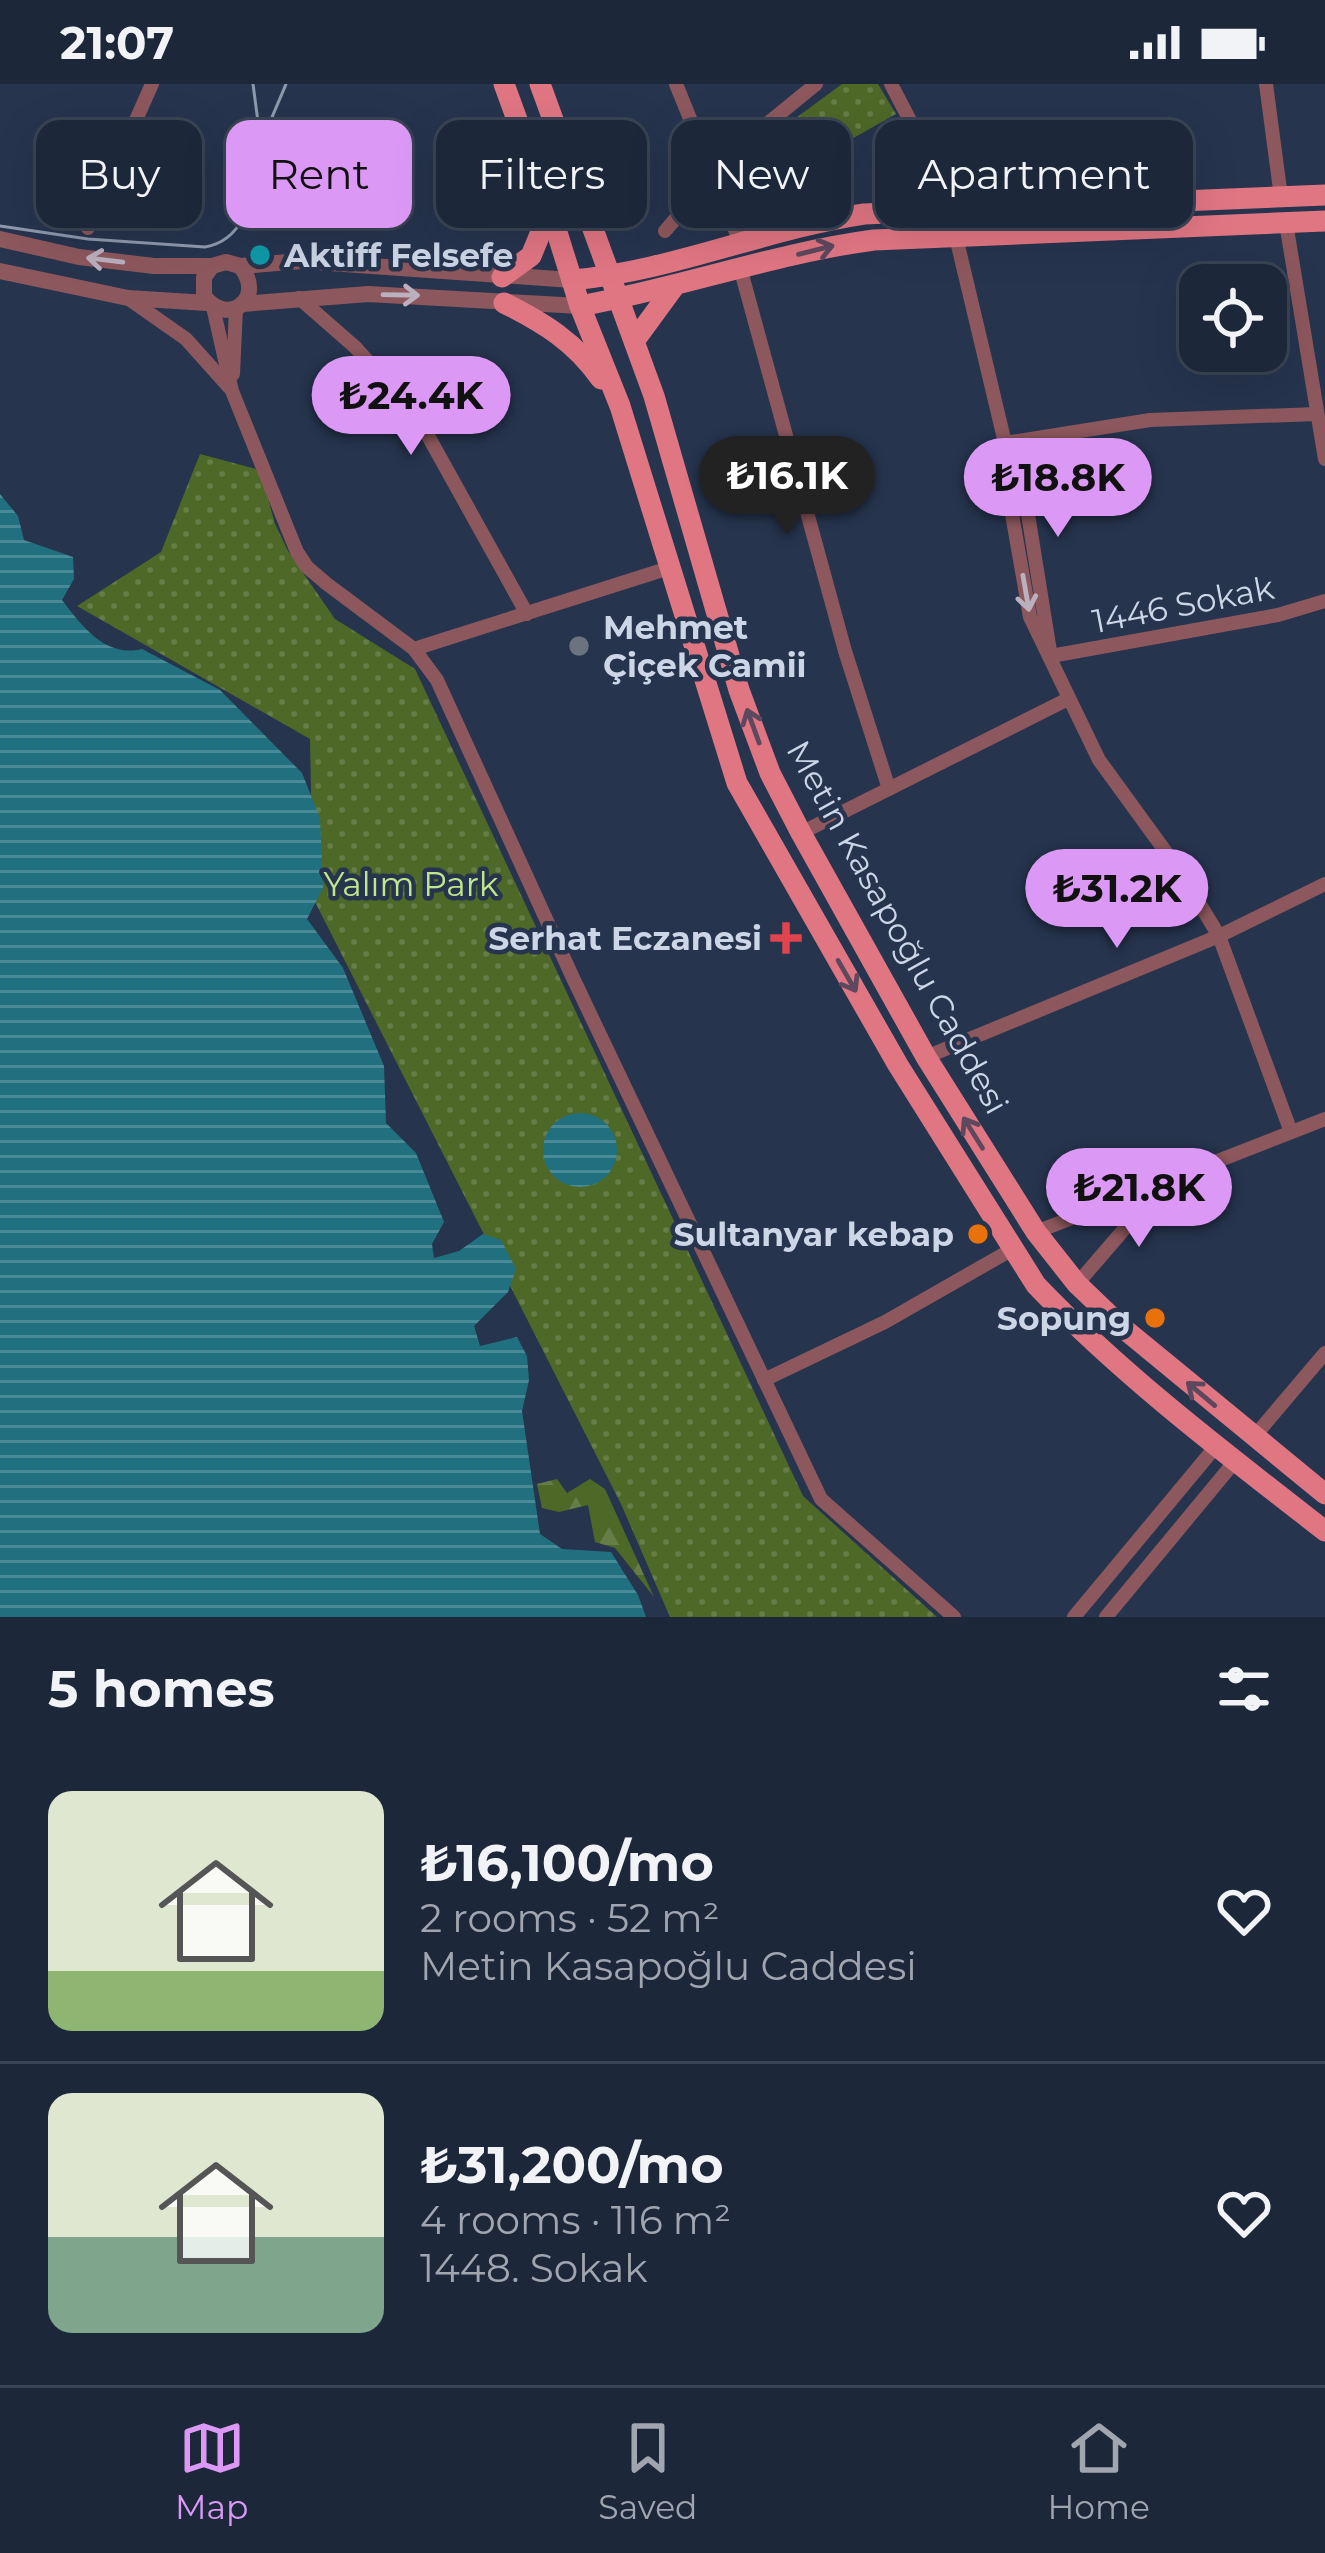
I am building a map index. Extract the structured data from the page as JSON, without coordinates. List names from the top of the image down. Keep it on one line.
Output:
{"streets":{"main road":["Metin Kasapoğlu Caddesi"],"street":["1446 Sokak"]},"parks":["Yalım Park"],"places":{"other":["Aktiff Felsefe","Mehmet Çiçek Camii","Sultanyar kebap","Sopung"],"health":["Serhat Eczanesi"]},"page":{"status":"21:07","chip":["Buy","Rent","Filters","New","Apartment"],"price":["₺24.4K","₺16.1K","₺18.8K","₺31.2K","₺21.8K"],"heading":"5 homes","list":[{"name":"₺16,100/mo","note":"2 rooms · 52 m² · Metin Kasapoğlu Caddesi"},{"name":"₺31,200/mo","note":"4 rooms · 116 m² · 1448. Sokak"}],"tabs":["Map","Saved","Home"]}}
